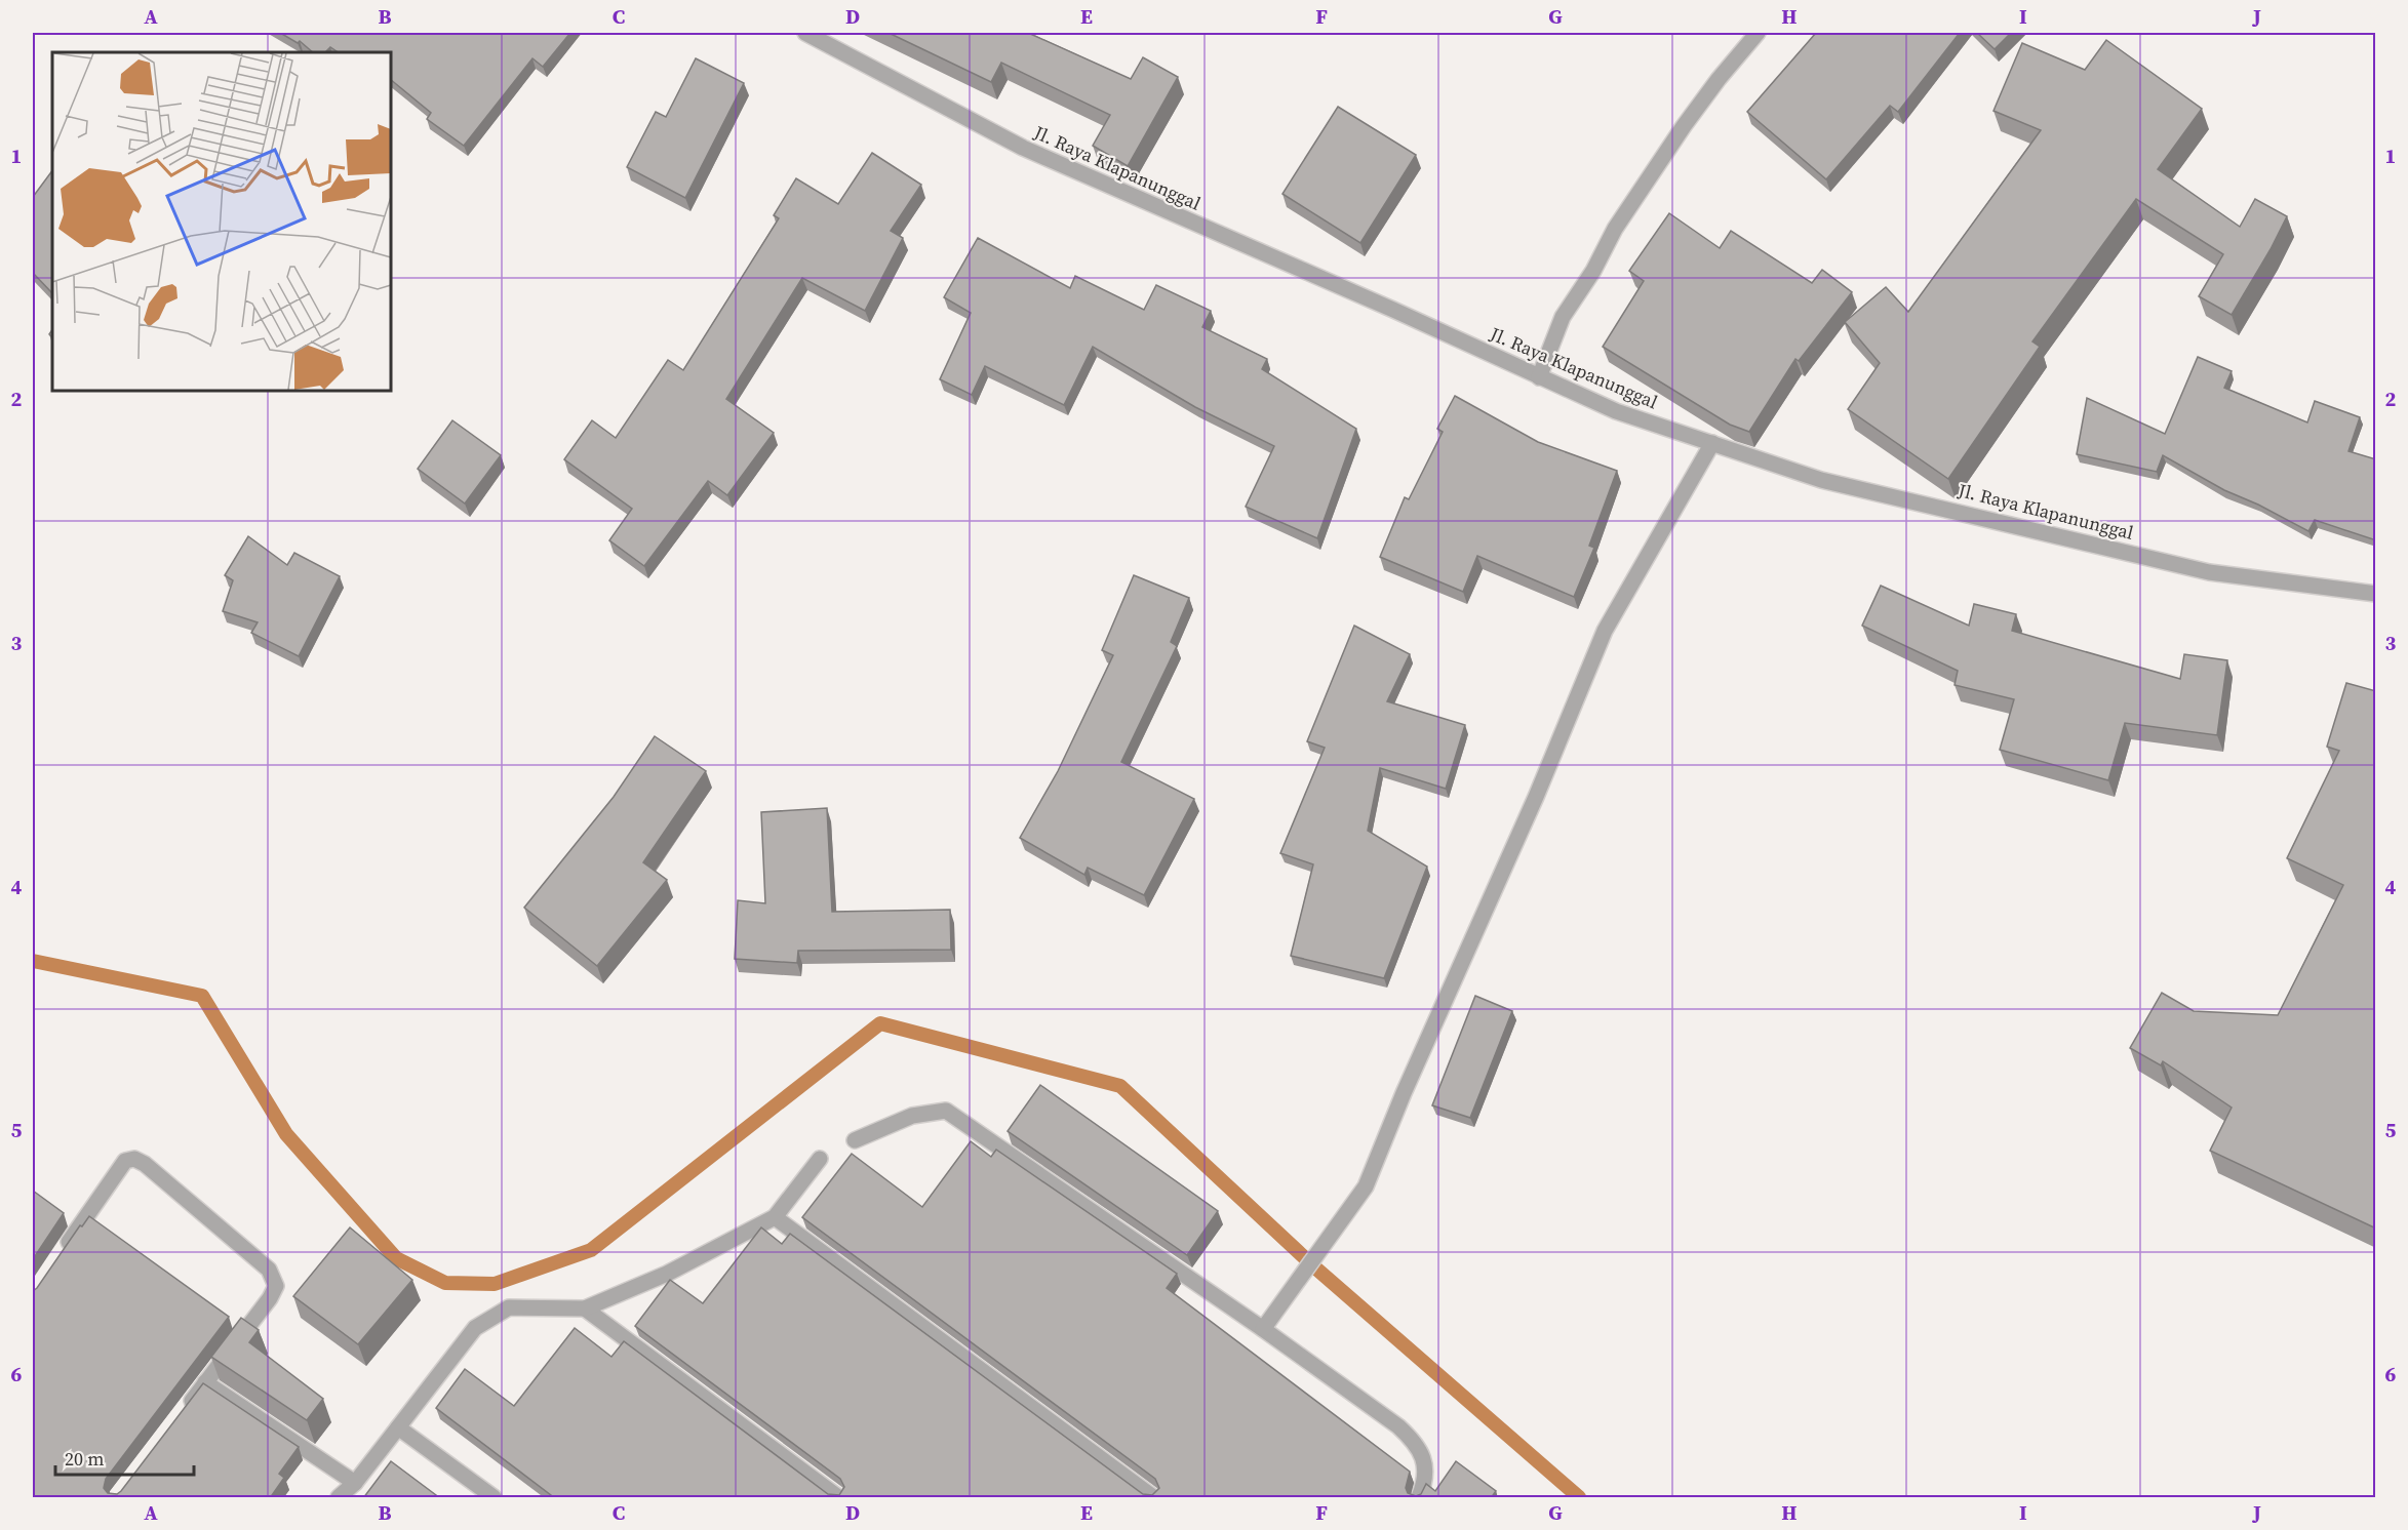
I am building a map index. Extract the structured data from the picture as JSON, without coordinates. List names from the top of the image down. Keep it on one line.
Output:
{"streets":{"street":["Jl. Raya Klapanunggal"]},"scale_bar":"20 m","grid":{"columns":["A","B","C","D","E","F","G","H","I","J"],"rows":["1","2","3","4","5","6"]}}
